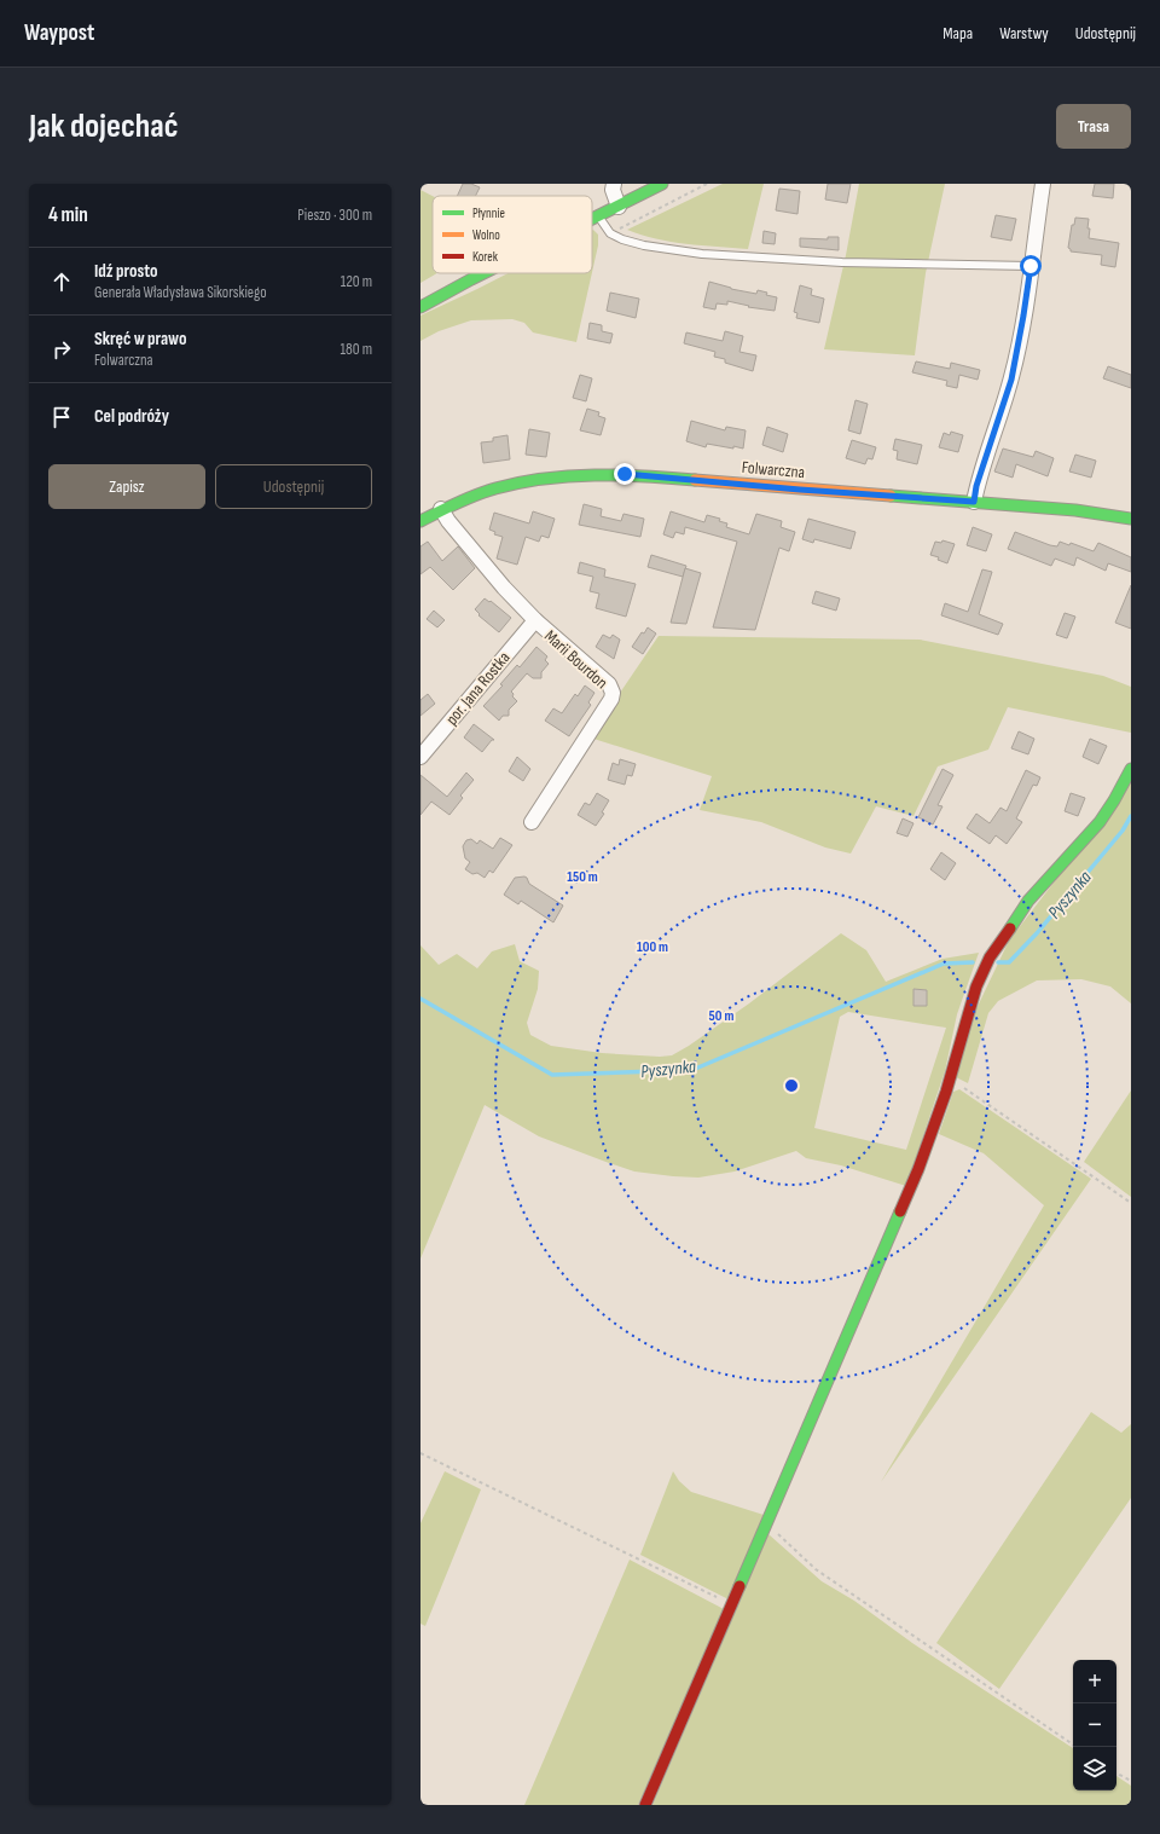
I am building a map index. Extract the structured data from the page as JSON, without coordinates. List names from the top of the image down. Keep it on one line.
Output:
{"streets":{"street":["Folwarczna","Marii Bourdon","por. Jana Rostka"]},"crossings":[["Folwarczna","Marii Bourdon"],["Marii Bourdon","por. Jana Rostka"]],"water":["Pyszynka"],"legend":["Płynnie","Wolno","Korek"],"page":{"header":"Waypost","nav":["Mapa","Warstwy","Udostępnij"],"buttons":["Trasa",["Zapisz","Udostępnij"]],"title":"Jak dojechać","heading":["4 min","Pieszo · 300 m"],"list":[["Idź prosto","Generała Władysława Sikorskiego","120 m"],["Skręć w prawo","Folwarczna","180 m"],"Cel podróży"],"map_buttons":["+","−"]},"rings":["150 m","100 m","50 m"]}
